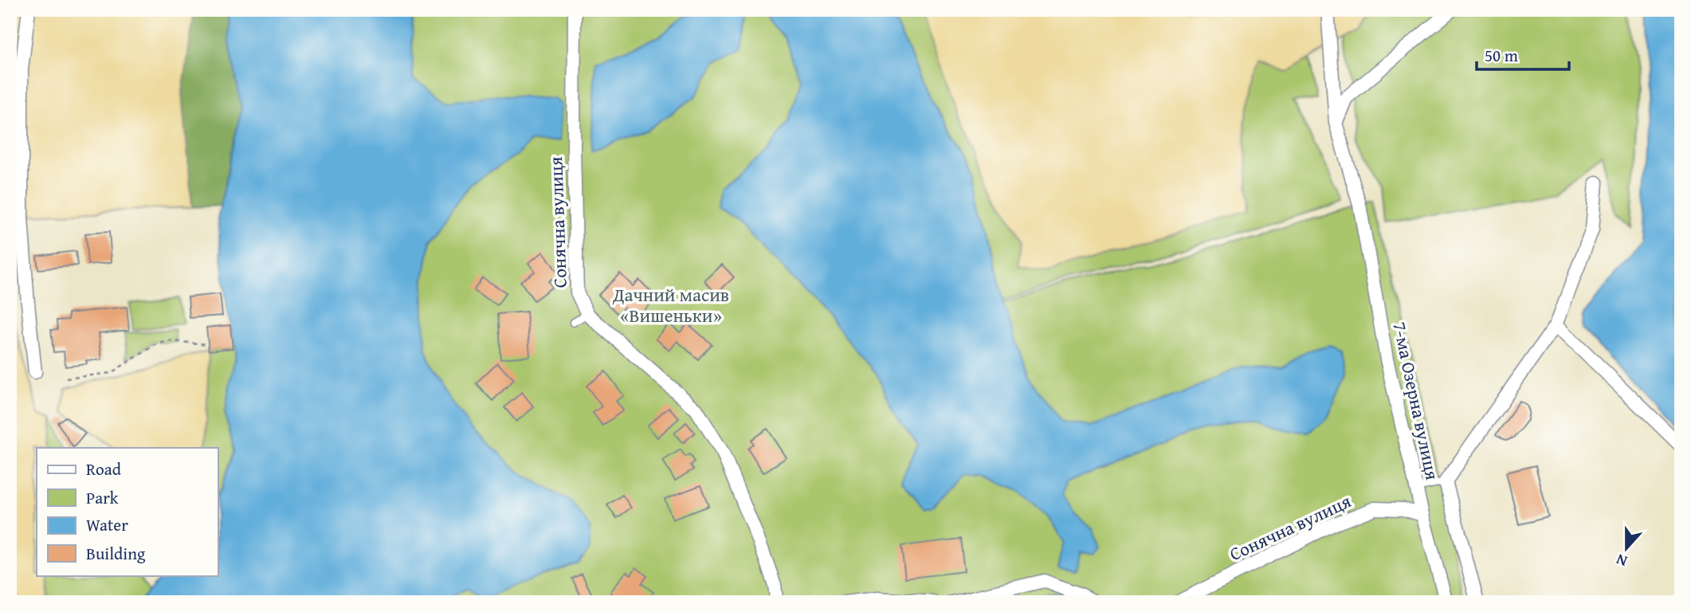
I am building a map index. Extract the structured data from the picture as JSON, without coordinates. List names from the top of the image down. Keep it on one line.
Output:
{"streets":{"street":["Сонячна вулиця","7-ма Озерна вулиця"]},"crossings":[["Сонячна вулиця","7-ма Озерна вулиця"]],"parks":["Дачний масив «Вишеньки»"],"legend":["Road","Park","Water","Building"],"scale_bar":"50 m","north":"bottom"}
